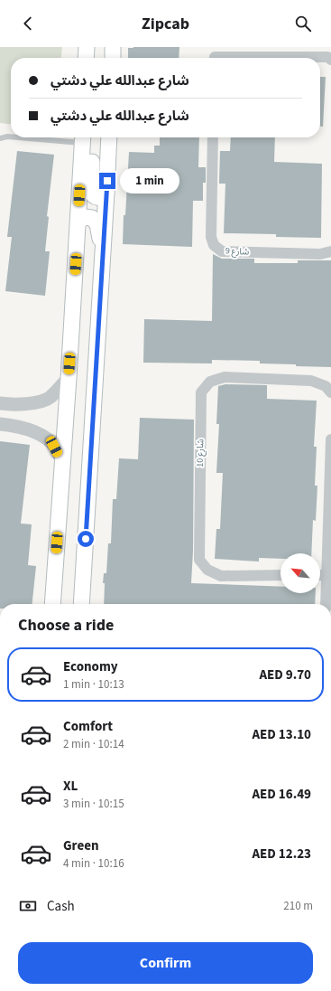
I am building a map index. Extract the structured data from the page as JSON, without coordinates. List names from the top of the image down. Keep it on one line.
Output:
{"streets":{"street":["شارع 9","شارع 10"]},"north":"top left","page":{"header":"Zipcab","banner":["شارع عبدالله علي دشتي","شارع عبدالله علي دشتي"],"bubble":"1 min","heading":"Choose a ride","list":[{"name":"Economy","note":"1 min · 10:13","value":"AED 9.70"},{"name":"Comfort","note":"2 min · 10:14","value":"AED 13.10"},{"name":"XL","note":"3 min · 10:15","value":"AED 16.49"},{"name":"Green","note":"4 min · 10:16","value":"AED 12.23"}],"pay":["Cash","210 m"],"buttons":"Confirm"}}
